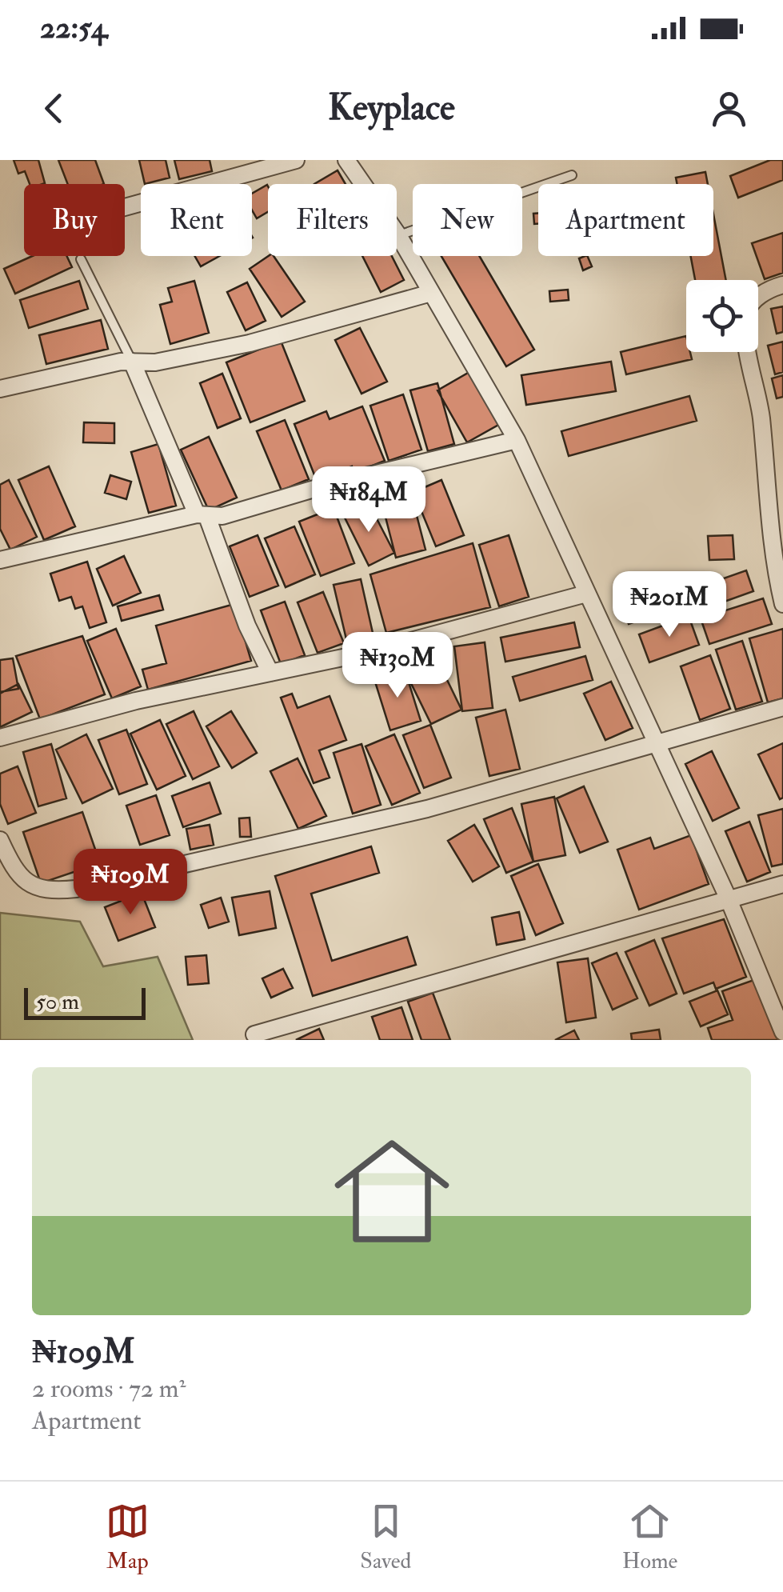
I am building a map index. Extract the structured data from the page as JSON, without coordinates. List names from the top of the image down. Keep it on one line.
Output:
{"scale_bar":"50 m","page":{"status":"22:54","header":"Keyplace","chip":["Buy","Rent","Filters","New","Apartment"],"price":["₦184M","₦201M","₦130M","₦109M"],"scale":"50 m","list":[{"name":"₦109M","note":"2 rooms · 72 m² · Apartment"}],"tabs":["Map","Saved","Home"]}}
